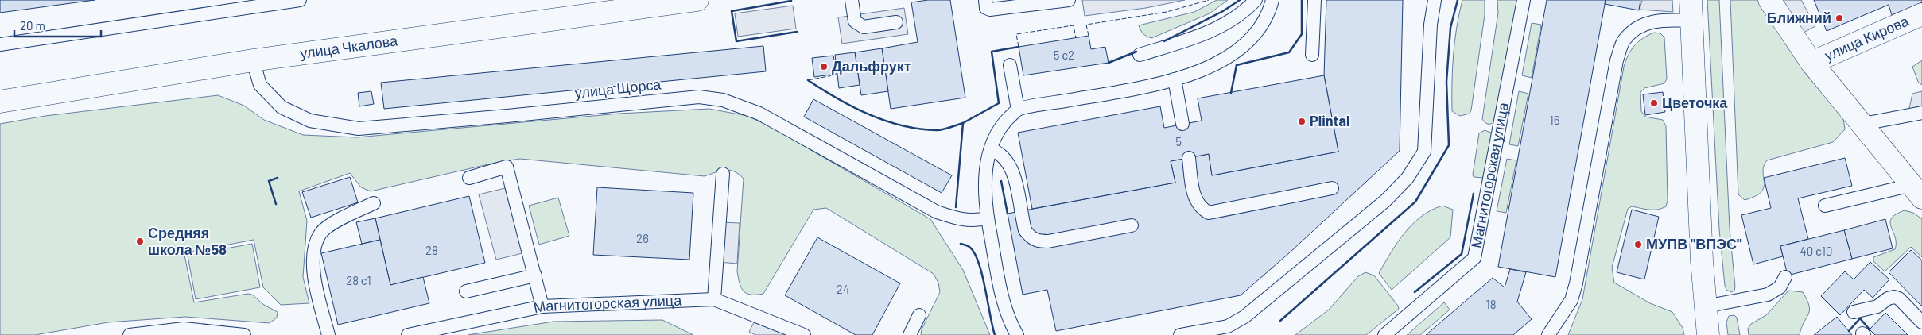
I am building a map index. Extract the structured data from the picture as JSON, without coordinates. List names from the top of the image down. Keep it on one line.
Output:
{"streets":{"main road":["улица Кирова","улица Чкалова"],"lane":["улица Щорса","Магнитогорская улица"]},"crossings":[["улица Чкалова","улица Щорса"]],"places":["Ближний","Дальфрукт","Цветочка","Plintal","Средняя школа №58","МУПВ \"ВПЭС\""],"house_numbers":["5 с2","16","5","26","28","40 с10","28 с1","24","18"],"scale_bar":"20 m"}
